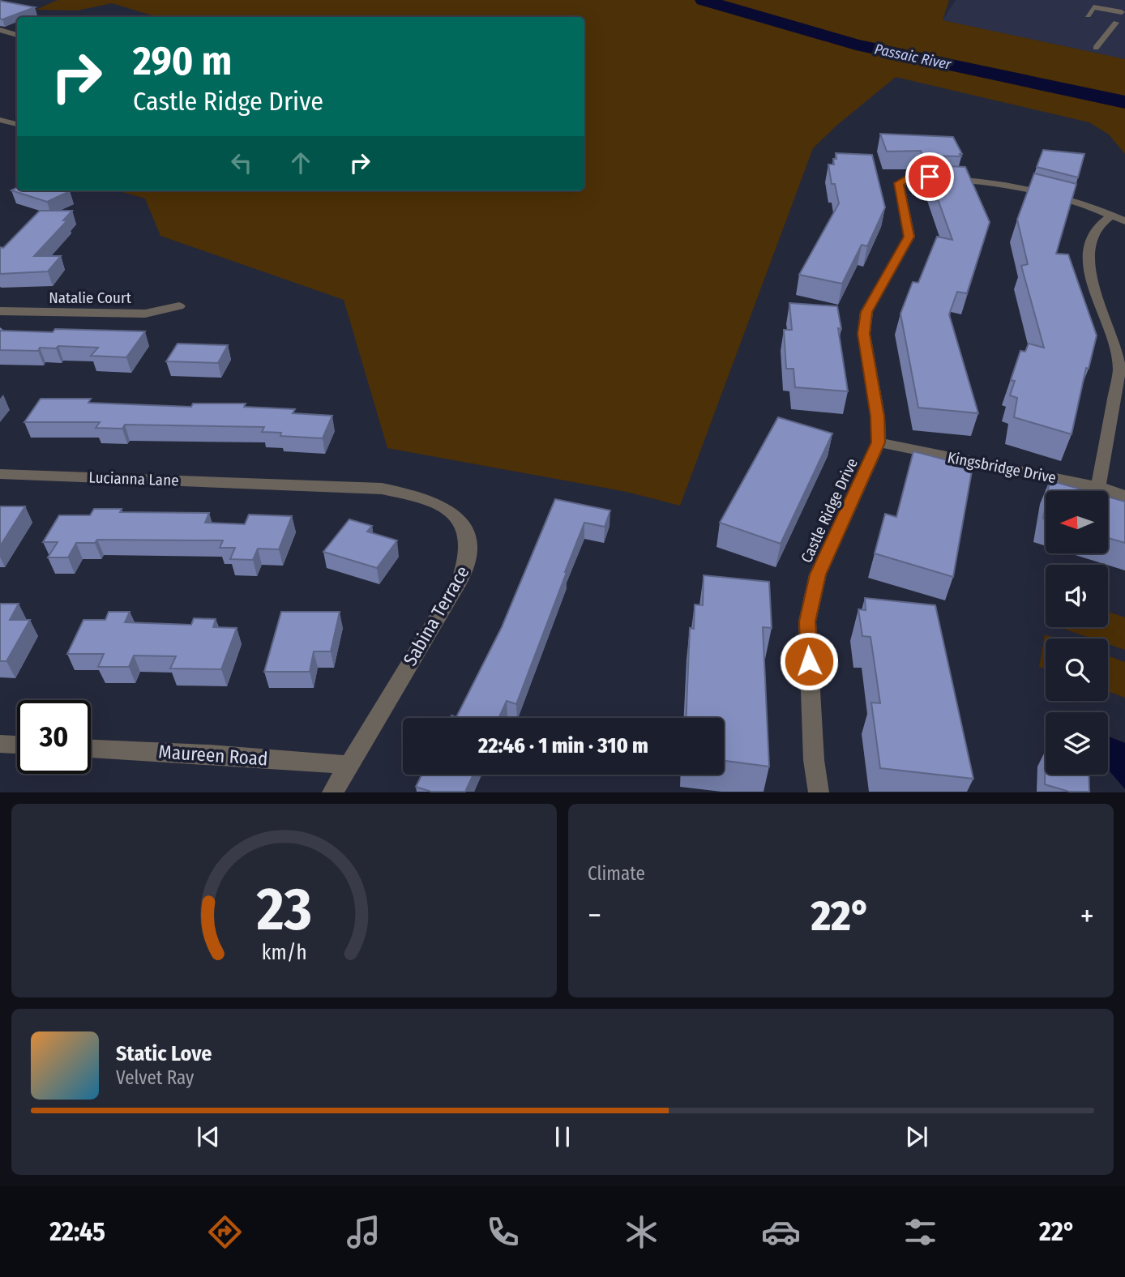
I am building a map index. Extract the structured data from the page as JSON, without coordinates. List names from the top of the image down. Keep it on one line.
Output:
{"streets":{"street":["Natalie Court","Kingsbridge Drive","Lucianna Lane","Castle Ridge Drive","Sabina Terrace","Maureen Road"]},"crossings":[["Kingsbridge Drive","Castle Ridge Drive"],["Lucianna Lane","Sabina Terrace"],["Sabina Terrace","Maureen Road"]],"water":["Passaic River"],"north":"left","page":{"turn":["290 m","Castle Ridge Drive"],"limit":"30","trip":"22:46 · 1 min · 310 m","tile":"Climate","heat":["−","22°","+"],"song":["Static Love","Velvet Ray"],"tabs":["22:45","22°"],"gauge":["23","km/h"]}}
